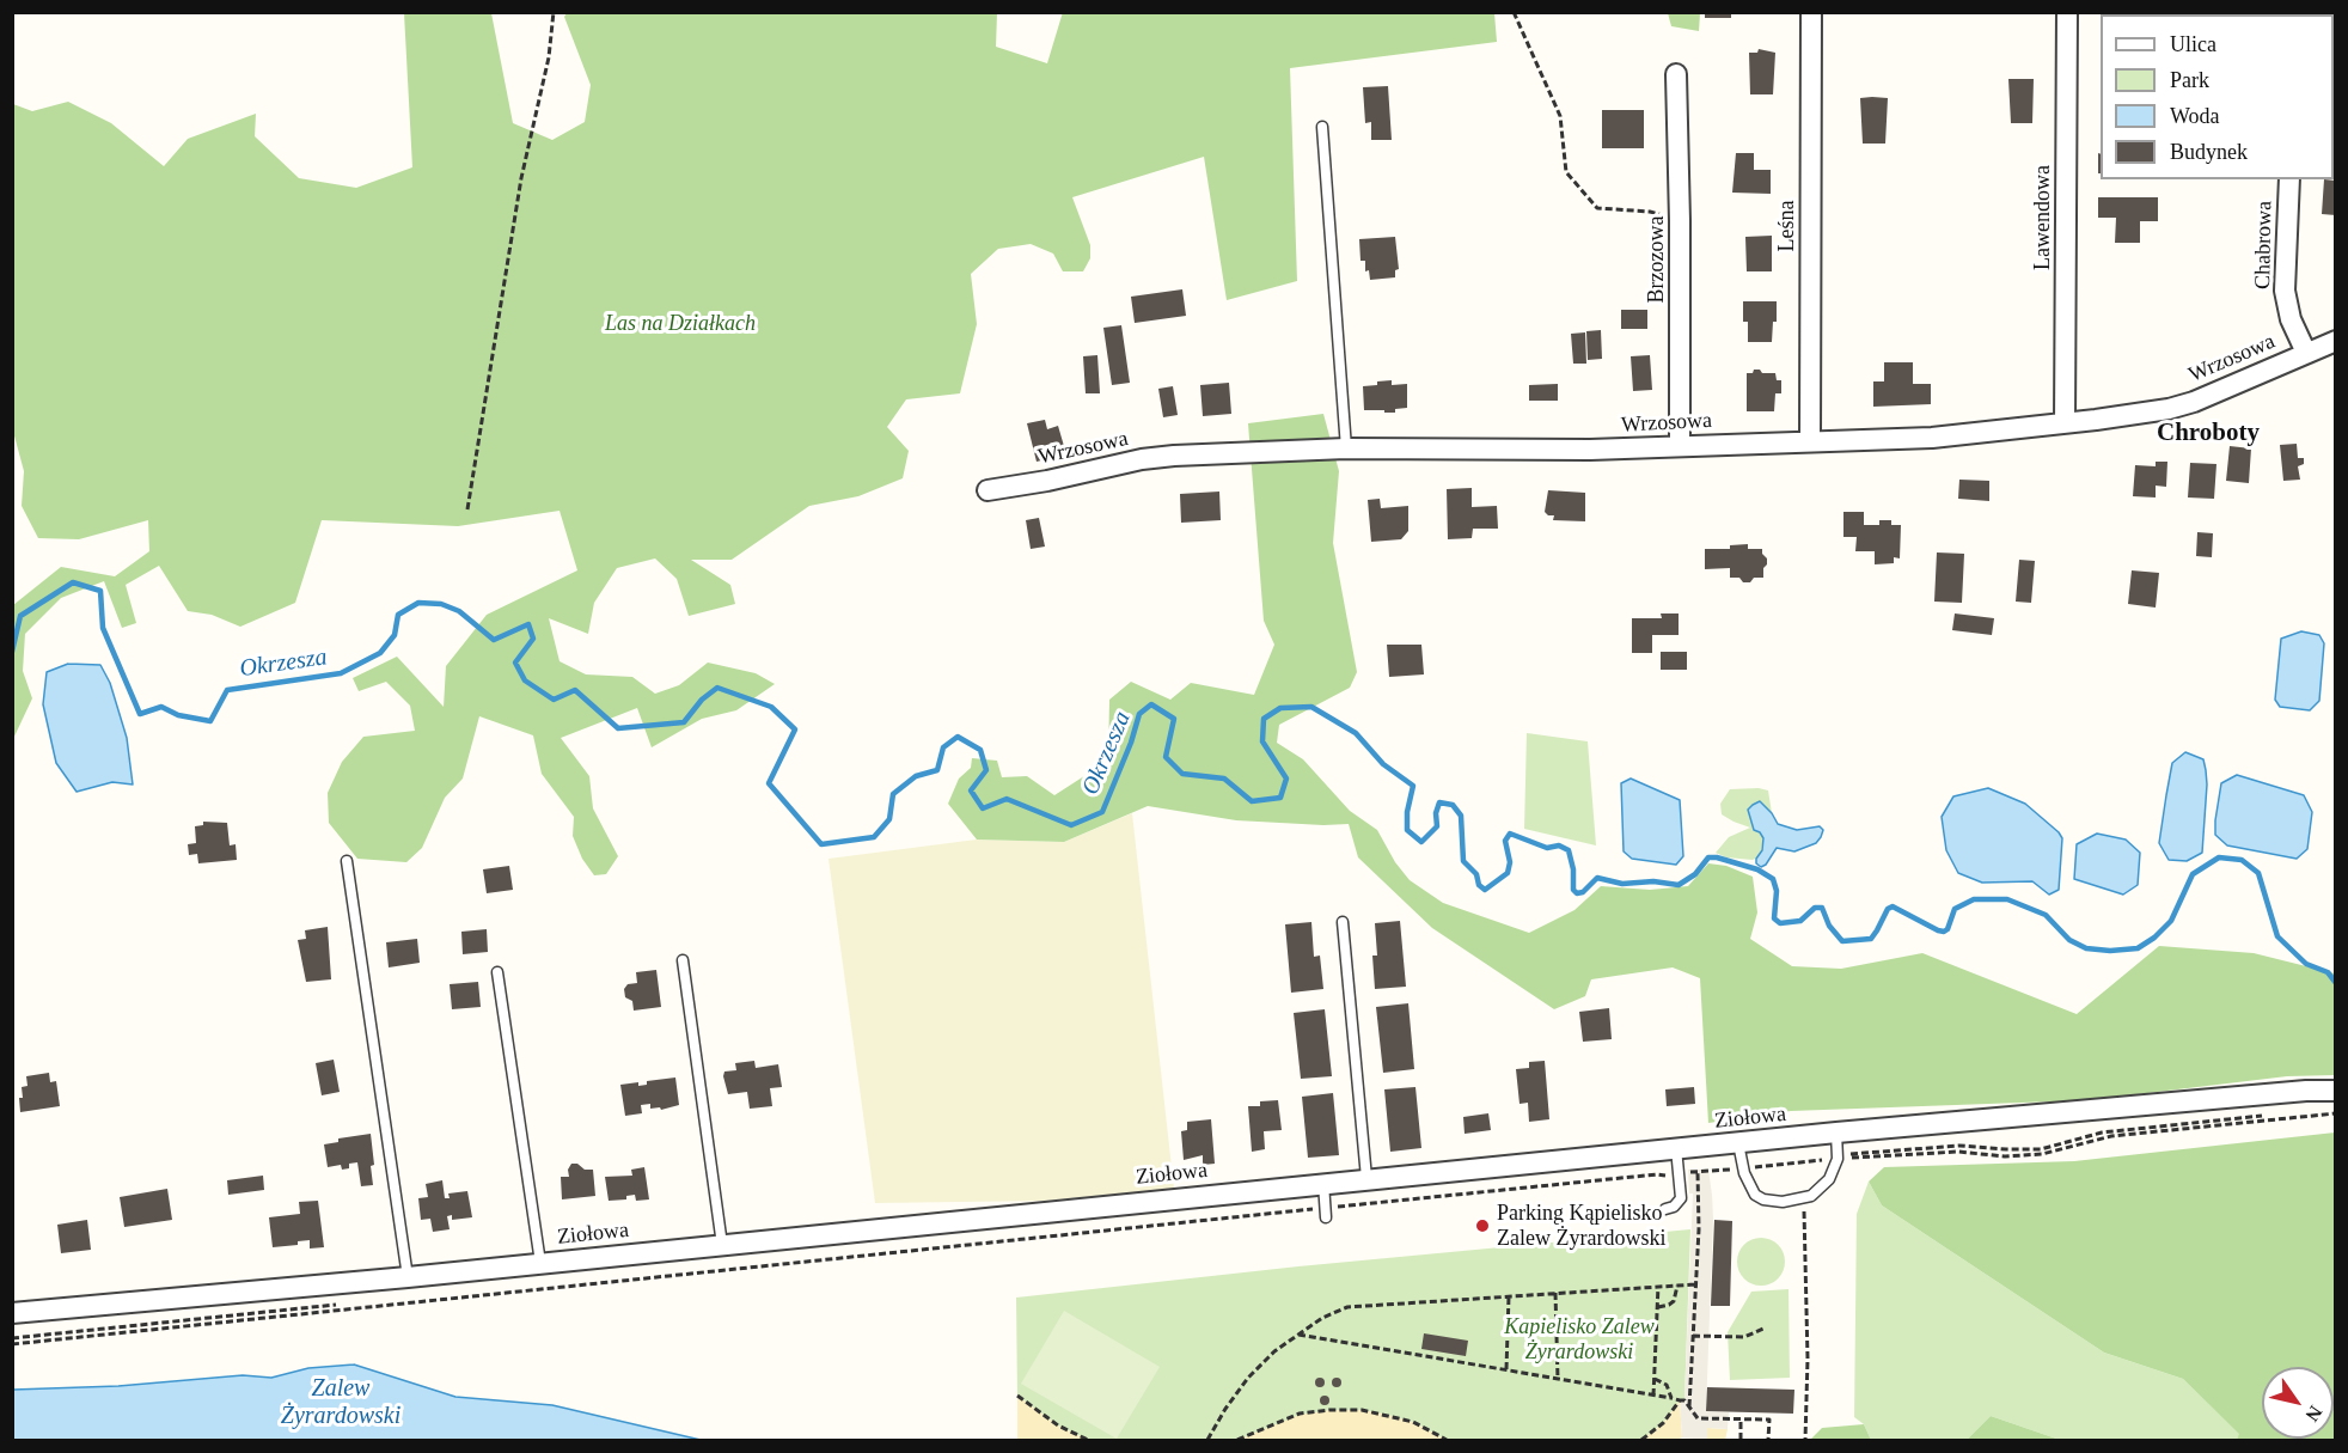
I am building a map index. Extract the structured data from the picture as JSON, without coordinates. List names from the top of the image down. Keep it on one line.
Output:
{"streets":{"street":["Lawendowa","Leśna","Chabrowa","Brzozowa","Wrzosowa","Ziołowa"]},"crossings":[["Lawendowa","Wrzosowa"],["Leśna","Wrzosowa"],["Chabrowa","Wrzosowa"],["Brzozowa","Wrzosowa"]],"districts":["Chroboty"],"water":["Okrzesza","Zalew Żyrardowski"],"parks":["Las na Działkach","Kapielisko Zalew Żyrardowski"],"places":["Parking Kąpielisko Zalew Żyrardowski"],"legend":["Ulica","Park","Woda","Budynek"],"north":"bottom right"}
